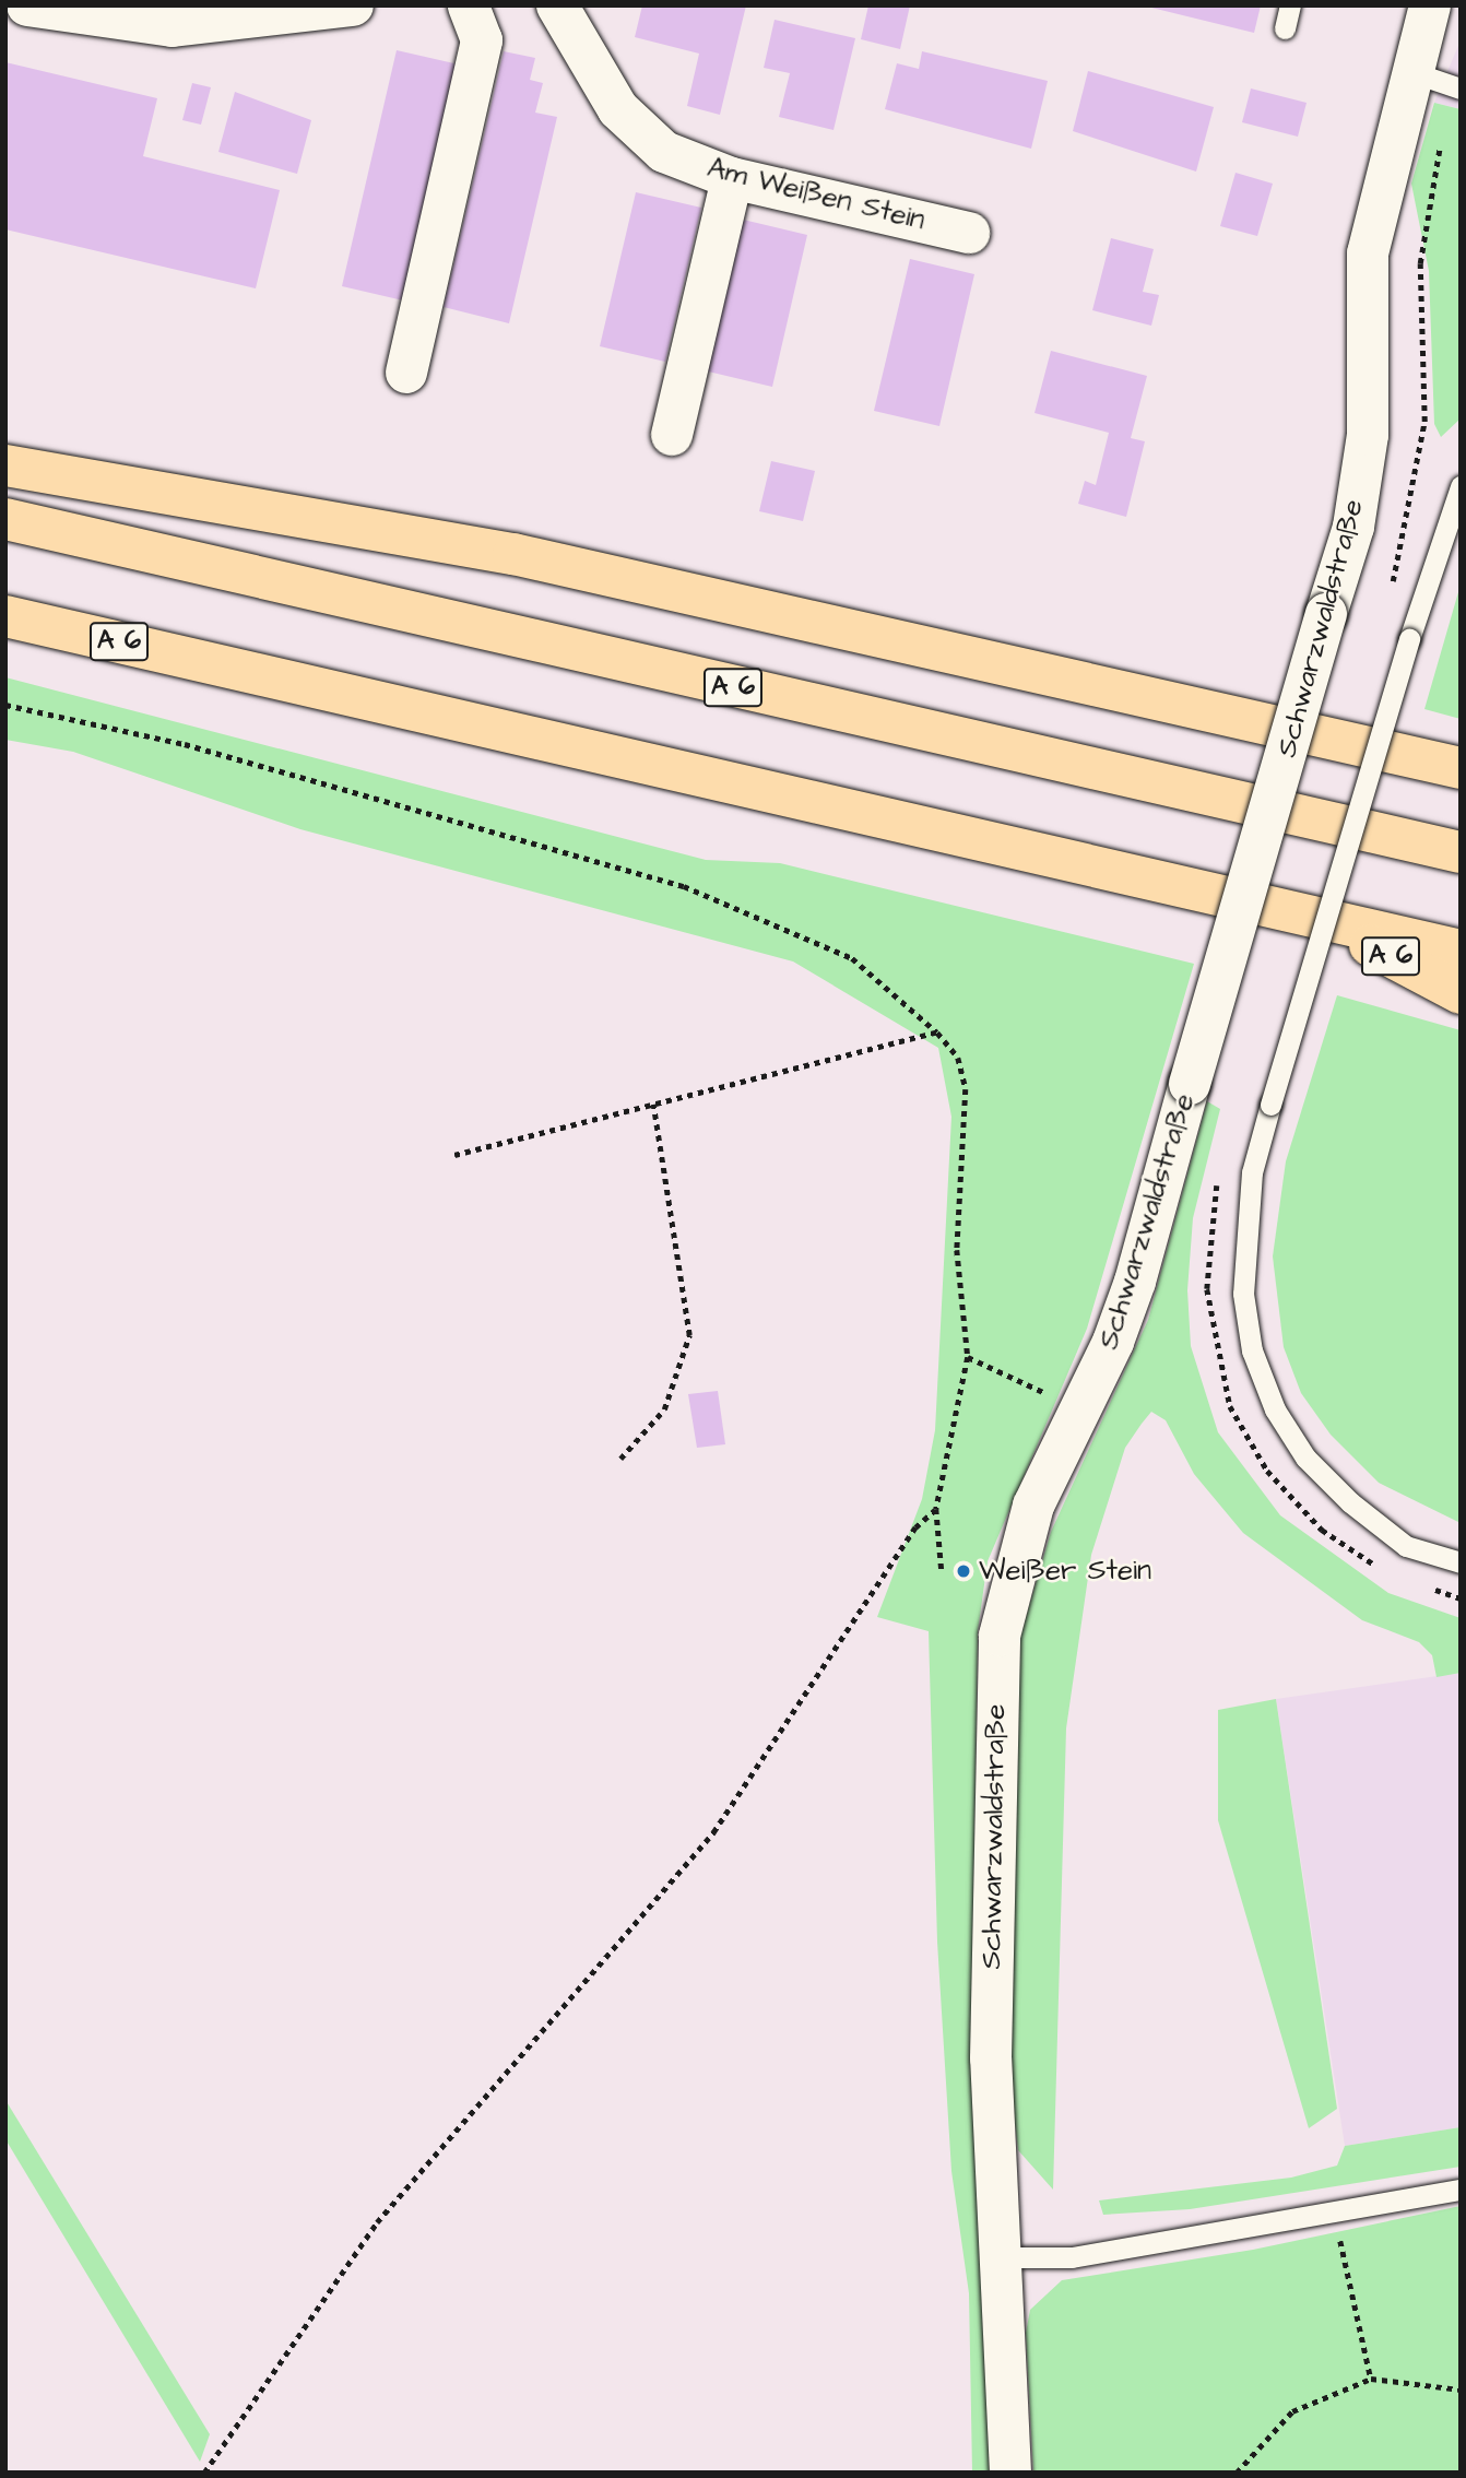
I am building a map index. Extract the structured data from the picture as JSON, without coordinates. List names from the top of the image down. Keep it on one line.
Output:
{"streets":{"highway":["A 6"],"main road":["Am Weißen Stein","Schwarzwaldstraße"]},"places":["Weißer Stein"]}
